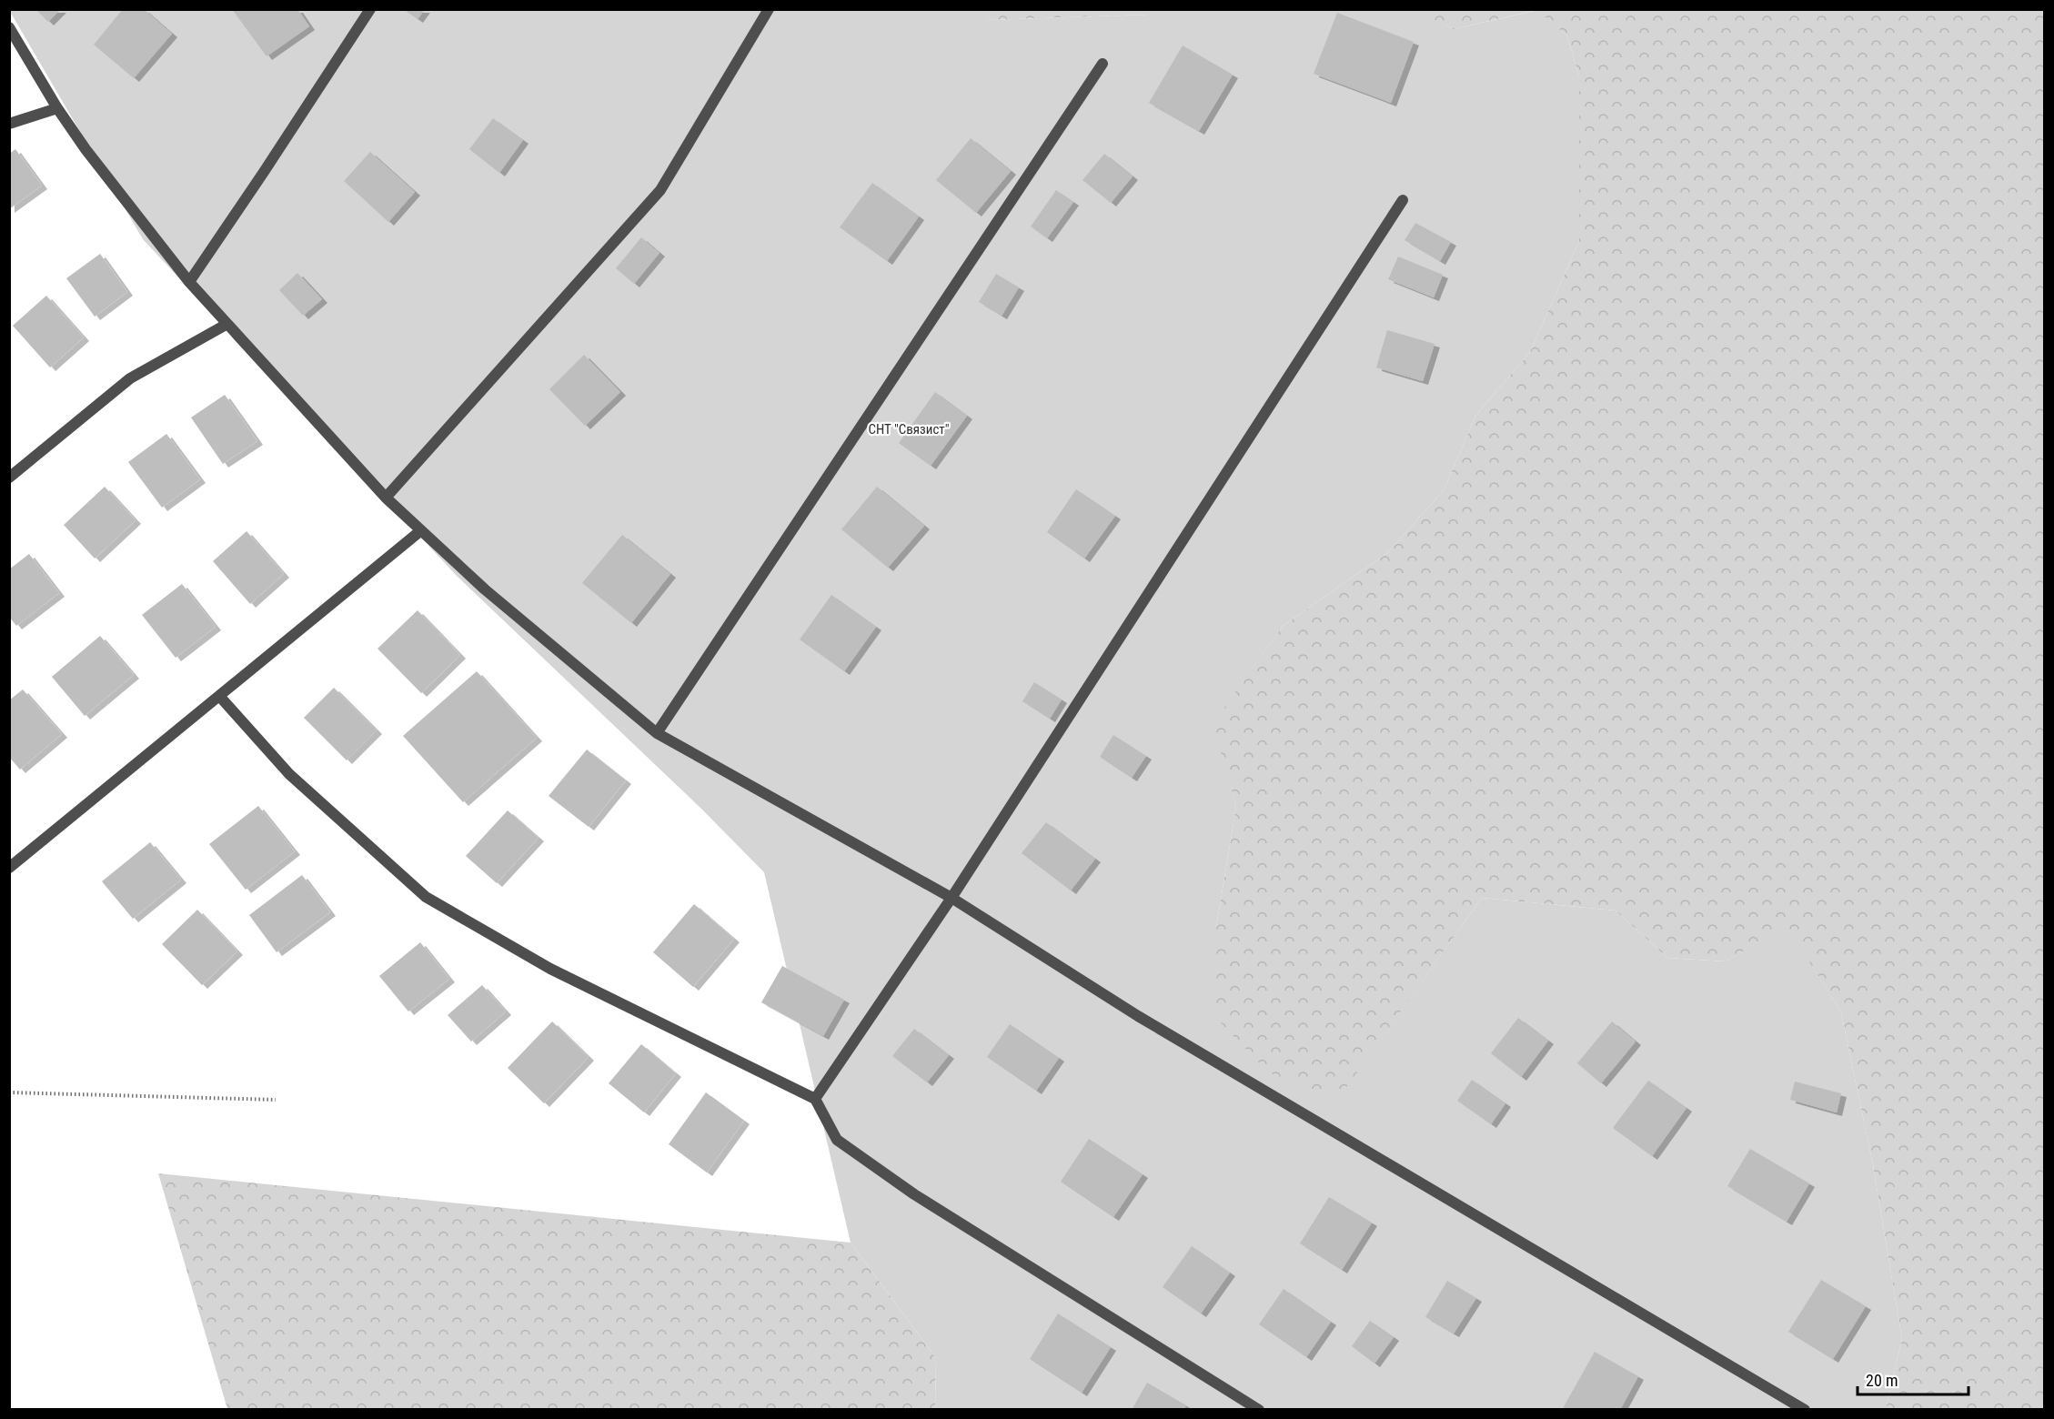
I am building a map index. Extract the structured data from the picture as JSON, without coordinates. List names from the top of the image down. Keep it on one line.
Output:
{"parks":["СНТ \"Связист\""],"scale_bar":"20 m"}
